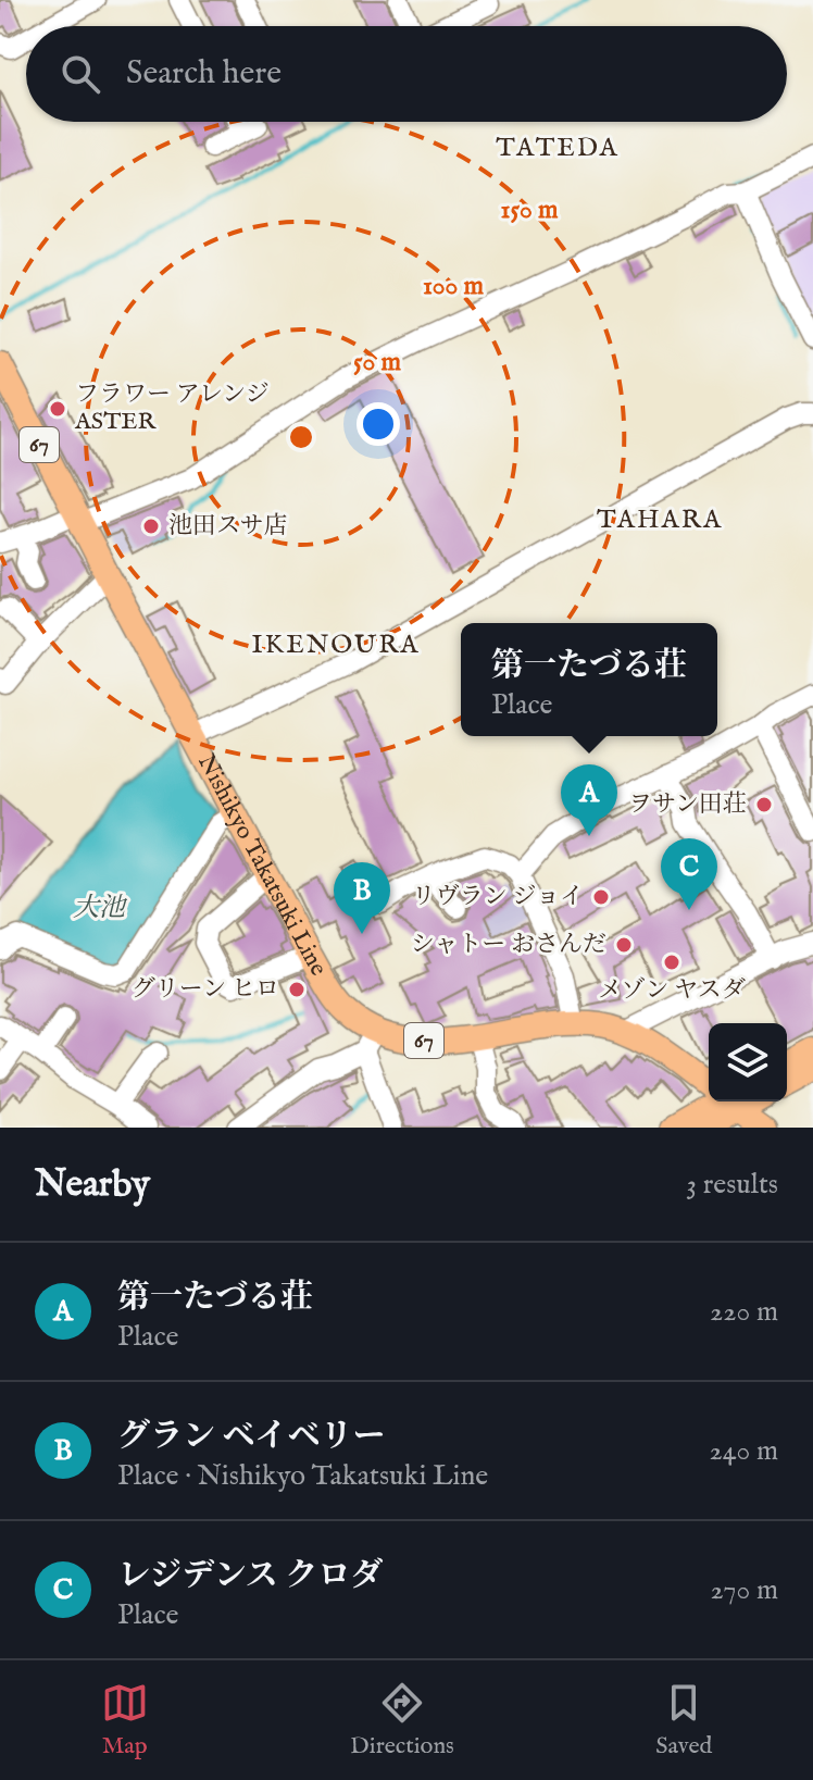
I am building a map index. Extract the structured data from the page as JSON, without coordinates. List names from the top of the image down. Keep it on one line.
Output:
{"streets":{"main road":["67","Nishikyo Takatsuki Line"]},"districts":["TATEDA","TAHARA","IKENOURA"],"water":["大池"],"places":["フラワー アレンジ ASTER","池田スサ店","ヲサン田荘","リヴラン ジョイ","シャトー おさんだ","メゾン ヤスダ","グリーン ヒロ"],"page":{"search":"Search here","popup":["第一たづる荘","Place"],"pins":["A","C","B"],"heading":["Nearby","3 results"],"list":[{"mark":"A","name":"第一たづる荘","note":"Place","value":"220 m"},{"mark":"B","name":"グラン ベイベリー","note":"Place · Nishikyo Takatsuki Line","value":"240 m"},{"mark":"C","name":"レジデンス クロダ","note":"Place","value":"270 m"}],"nav":["Map","Directions","Saved"]},"rings":["150 m","100 m","50 m"]}
